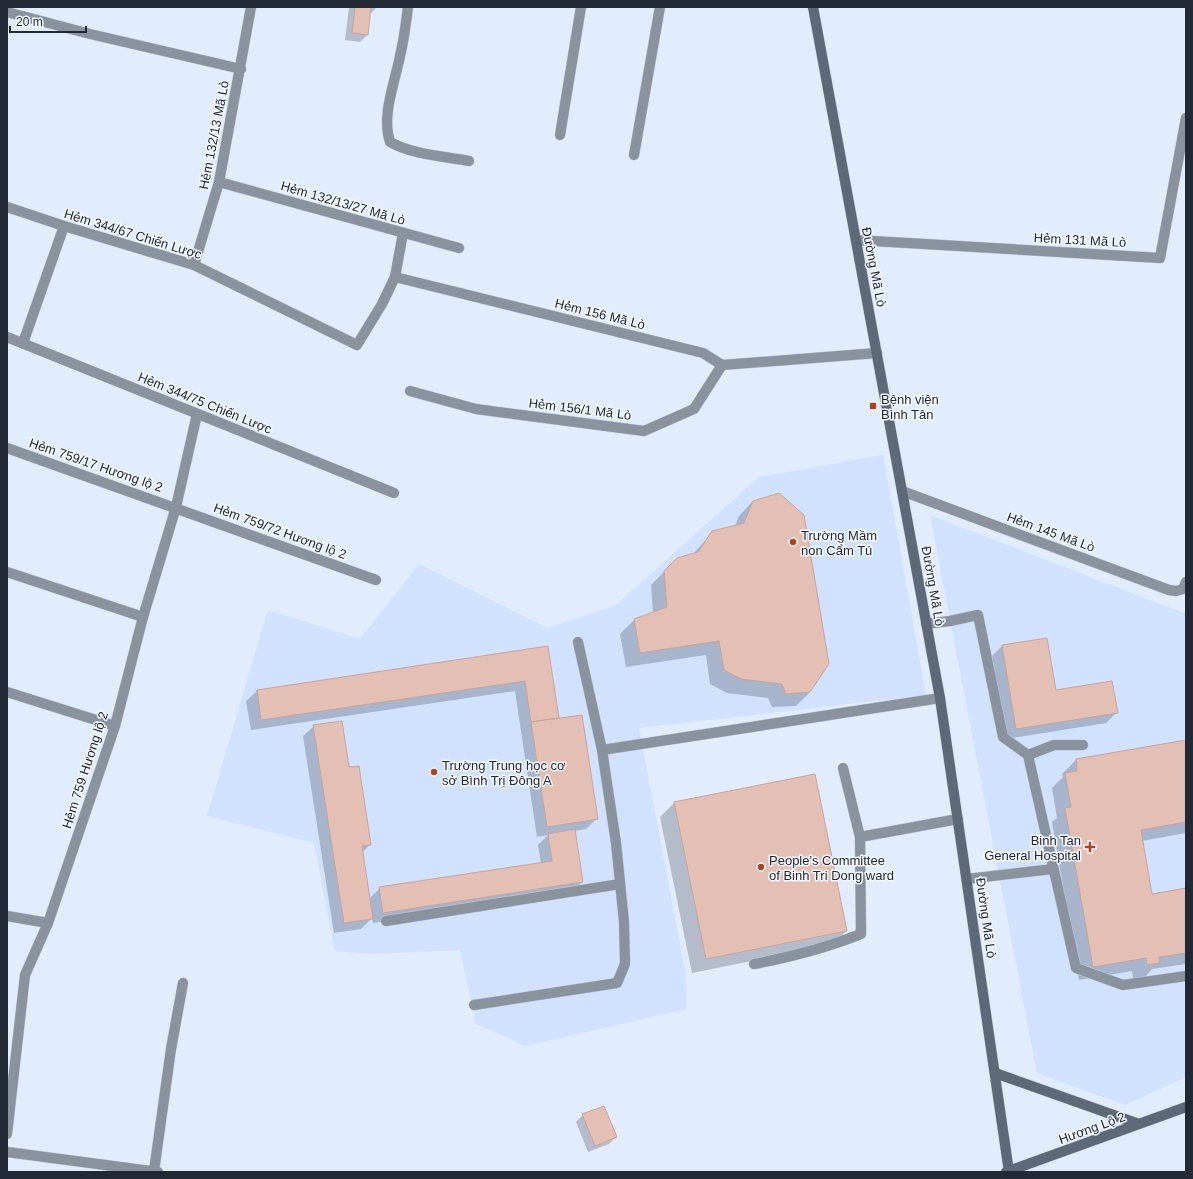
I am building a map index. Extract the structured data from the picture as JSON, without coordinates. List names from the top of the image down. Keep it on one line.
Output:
{"streets":{"main road":["Đường Mã Lò","Hương Lộ 2"],"street":["Hẻm 132/13 Mã Lò","Hẻm 132/13/27 Mã Lò","Hẻm 344/67 Chiến Lược","Hẻm 131 Mã Lò","Hẻm 156 Mã Lò","Hẻm 344/75 Chiến Lược","Hẻm 156/1 Mã Lò","Hẻm 759/17 Hương lộ 2","Hẻm 759/72 Hương lộ 2","Hẻm 145 Mã Lò","Hẻm 759 Hương lộ 2"]},"crossings":[["Hẻm 132/13 Mã Lò","Hẻm 132/13/27 Mã Lò"],["Hẻm 132/13 Mã Lò","Hẻm 344/67 Chiến Lược"],["Hẻm 344/67 Chiến Lược","Hẻm 156 Mã Lò"],["Hẻm 131 Mã Lò","Đường Mã Lò"],["Đường Mã Lò","Hẻm 145 Mã Lò"],["Đường Mã Lò","Hương Lộ 2"],["Hẻm 156 Mã Lò","Hẻm 156/1 Mã Lò"],["Hẻm 344/75 Chiến Lược","Hẻm 759 Hương lộ 2"],["Hẻm 759/17 Hương lộ 2","Hẻm 759/72 Hương lộ 2"],["Hẻm 759/17 Hương lộ 2","Hẻm 759 Hương lộ 2"],["Hẻm 759/72 Hương lộ 2","Hẻm 759 Hương lộ 2"]],"places":{"transit":["Bệnh viện Bình Tân"],"other":["Trường Mầm non Cẩm Tú","Trường Trung học cơ sở Bình Trị Đông A","People's Committee of Binh Tri Dong ward"],"health":["Binh Tan General Hospital"]},"scale_bar":"20 m"}
